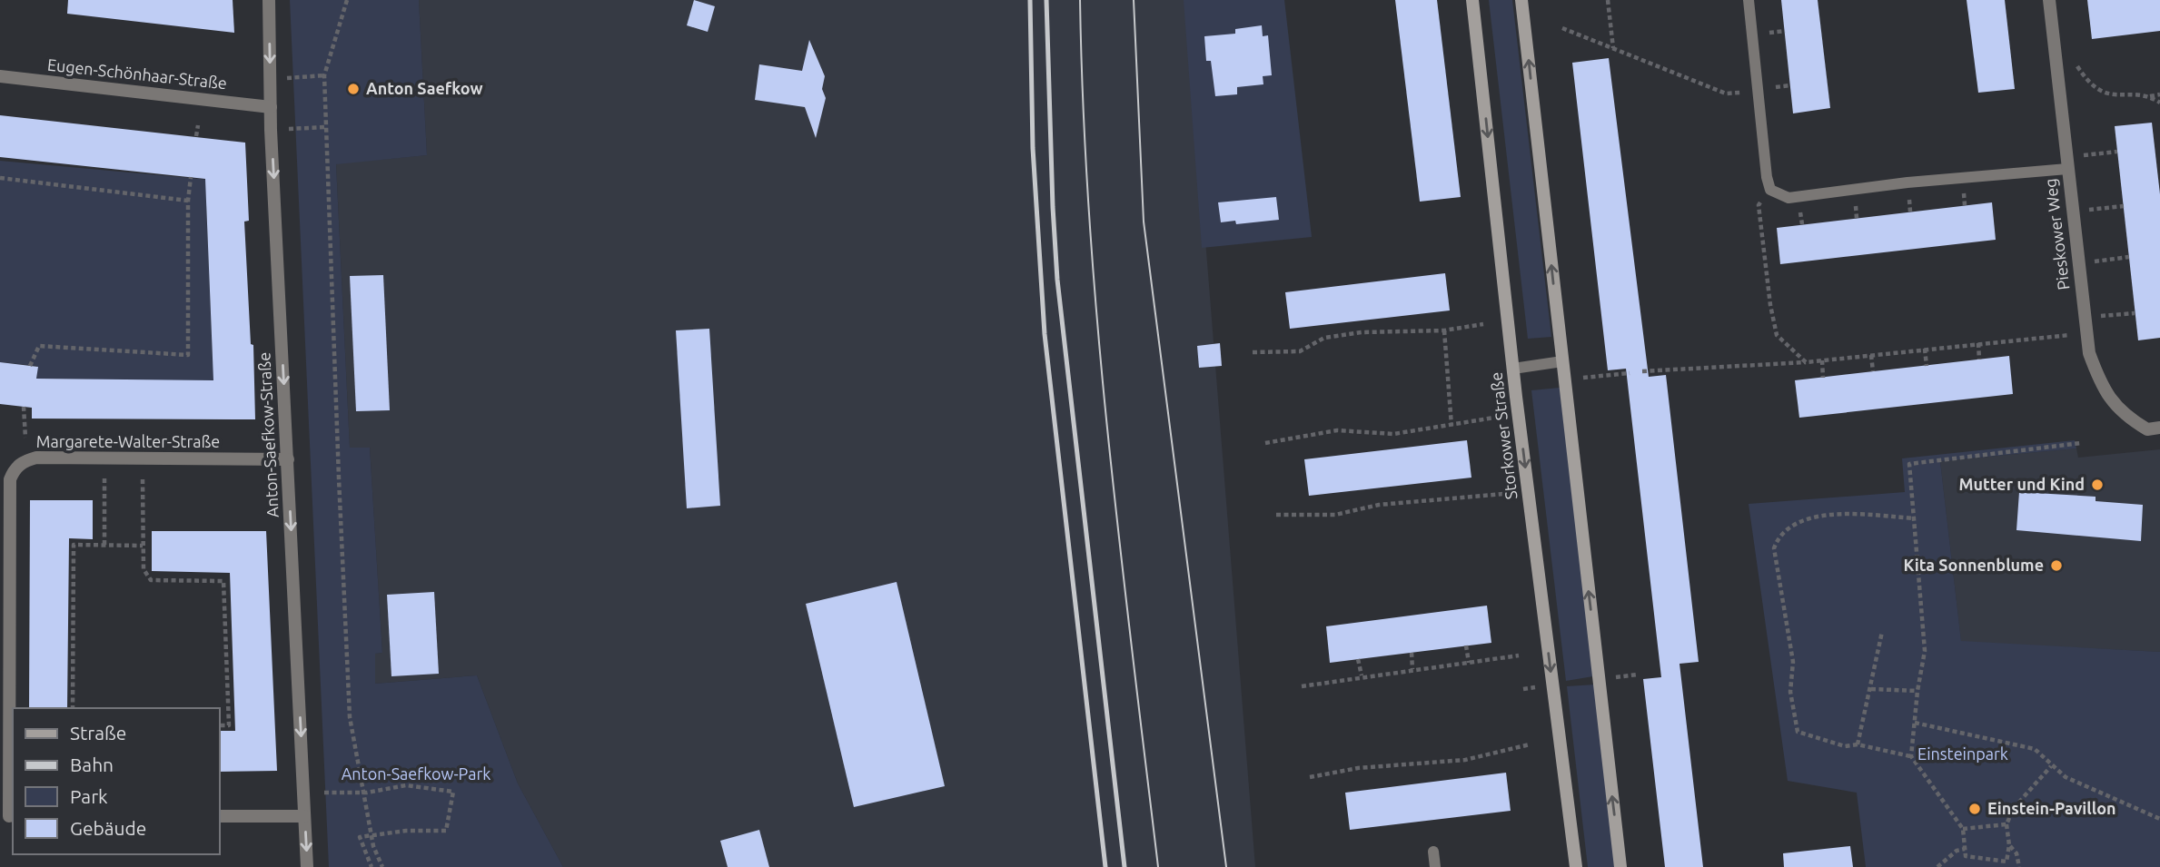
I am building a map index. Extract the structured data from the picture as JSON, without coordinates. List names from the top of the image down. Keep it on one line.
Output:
{"streets":{"street":["Eugen-Schönhaar-Straße","Pieskower Weg","Anton-Saefkow-Straße","Storkower Straße","Margarete-Walter-Straße"]},"crossings":[["Eugen-Schönhaar-Straße","Anton-Saefkow-Straße"],["Anton-Saefkow-Straße","Margarete-Walter-Straße"]],"one_way":["Anton-Saefkow-Straße"],"parks":["Einsteinpark","Anton-Saefkow-Park"],"places":["Anton Saefkow","Mutter und Kind","Kita Sonnenblume","Einstein-Pavillon"],"legend":["Straße","Bahn","Park","Gebäude"]}
